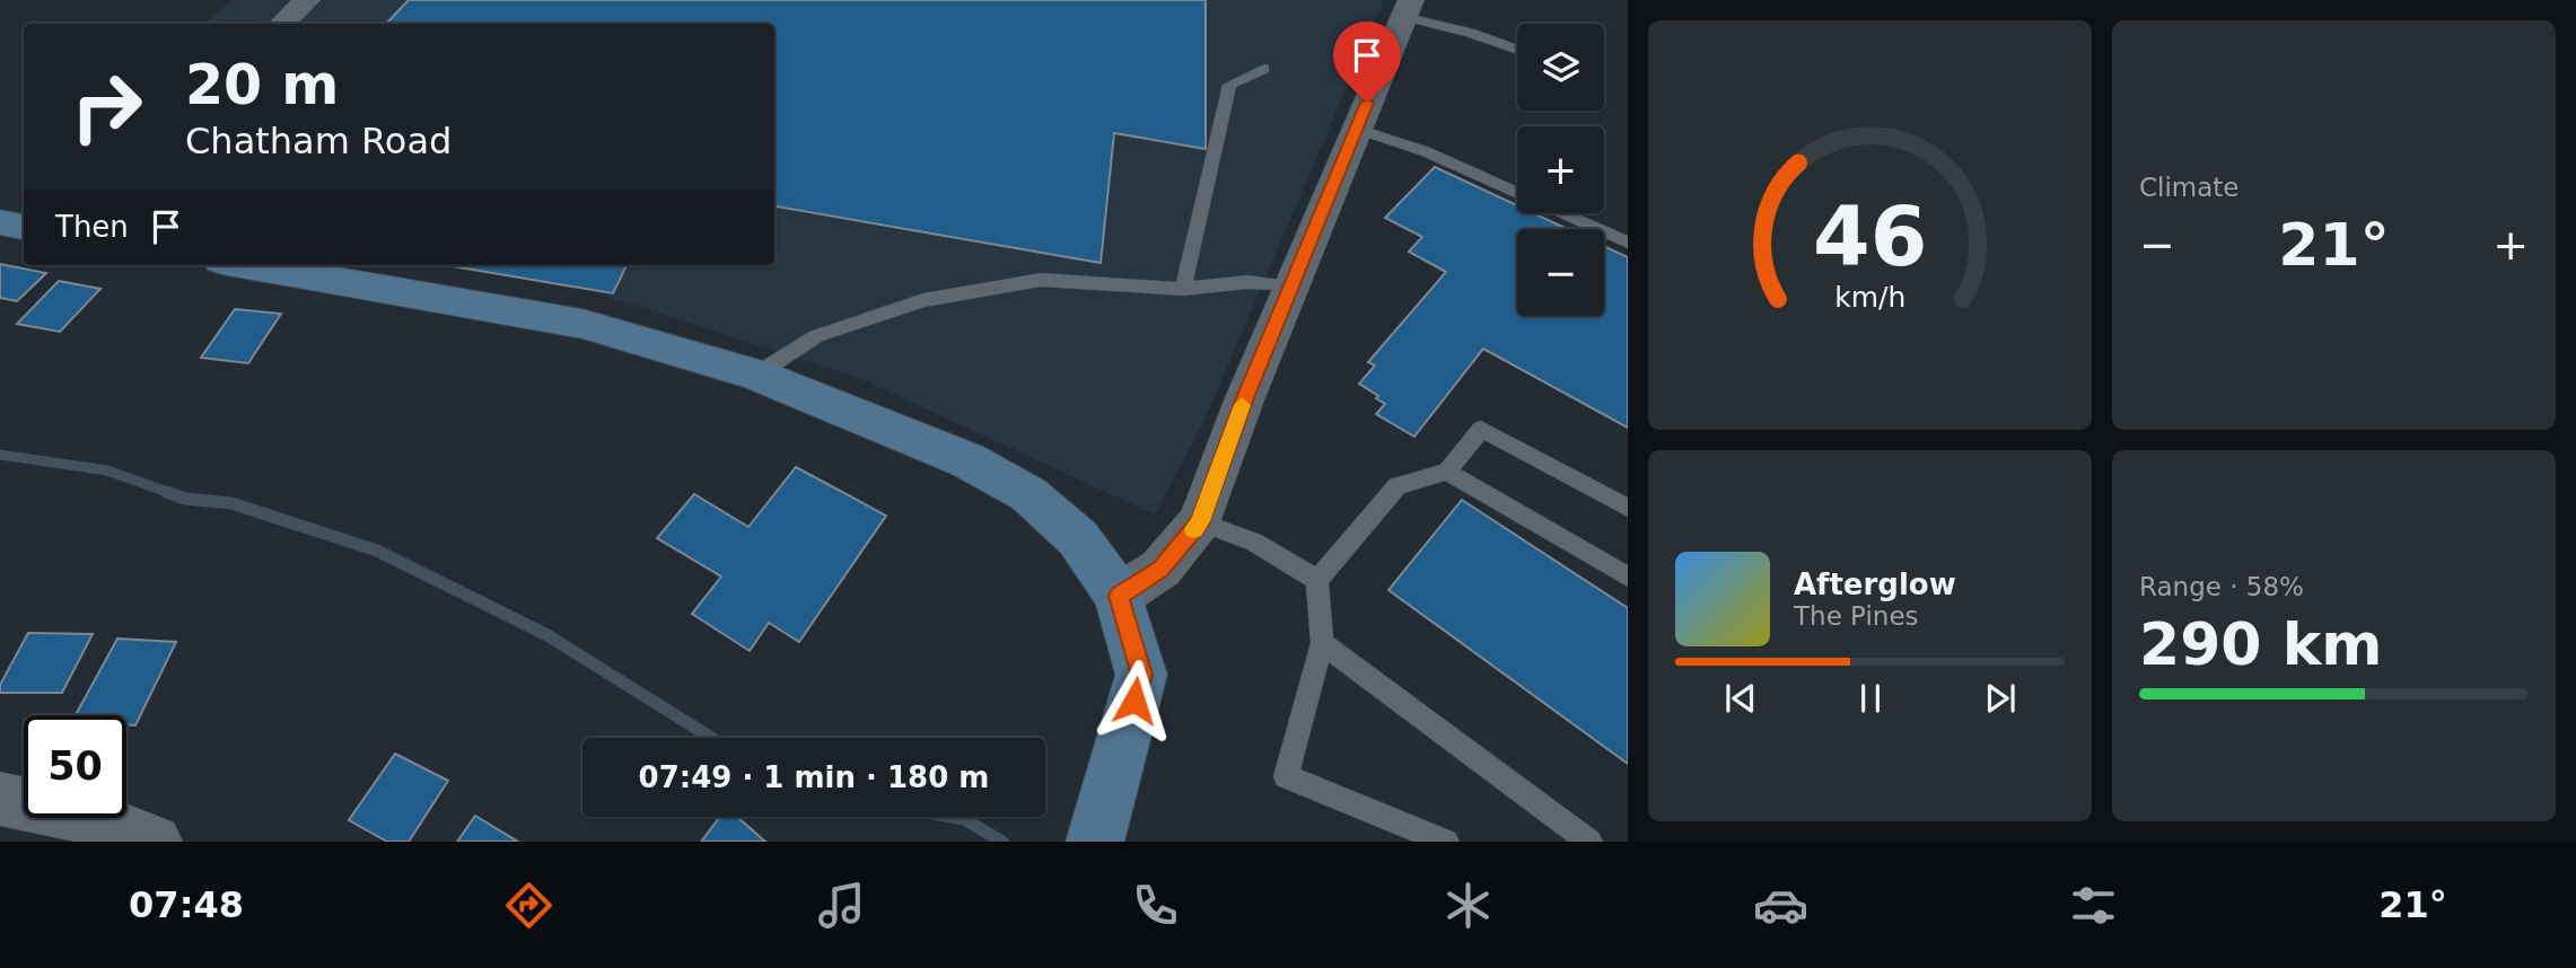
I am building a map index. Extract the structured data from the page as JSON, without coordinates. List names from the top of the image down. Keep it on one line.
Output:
{"page":{"tile":["Climate",["Range · 58%","290 km"]],"map_buttons":["+","−"],"turn":["20 m","Chatham Road"],"then":"Then","heat":["−","21°","+"],"song":["Afterglow","The Pines"],"limit":"50","trip":"07:49 · 1 min · 180 m","tabs":["07:48","21°"],"gauge":["46","km/h"]}}
